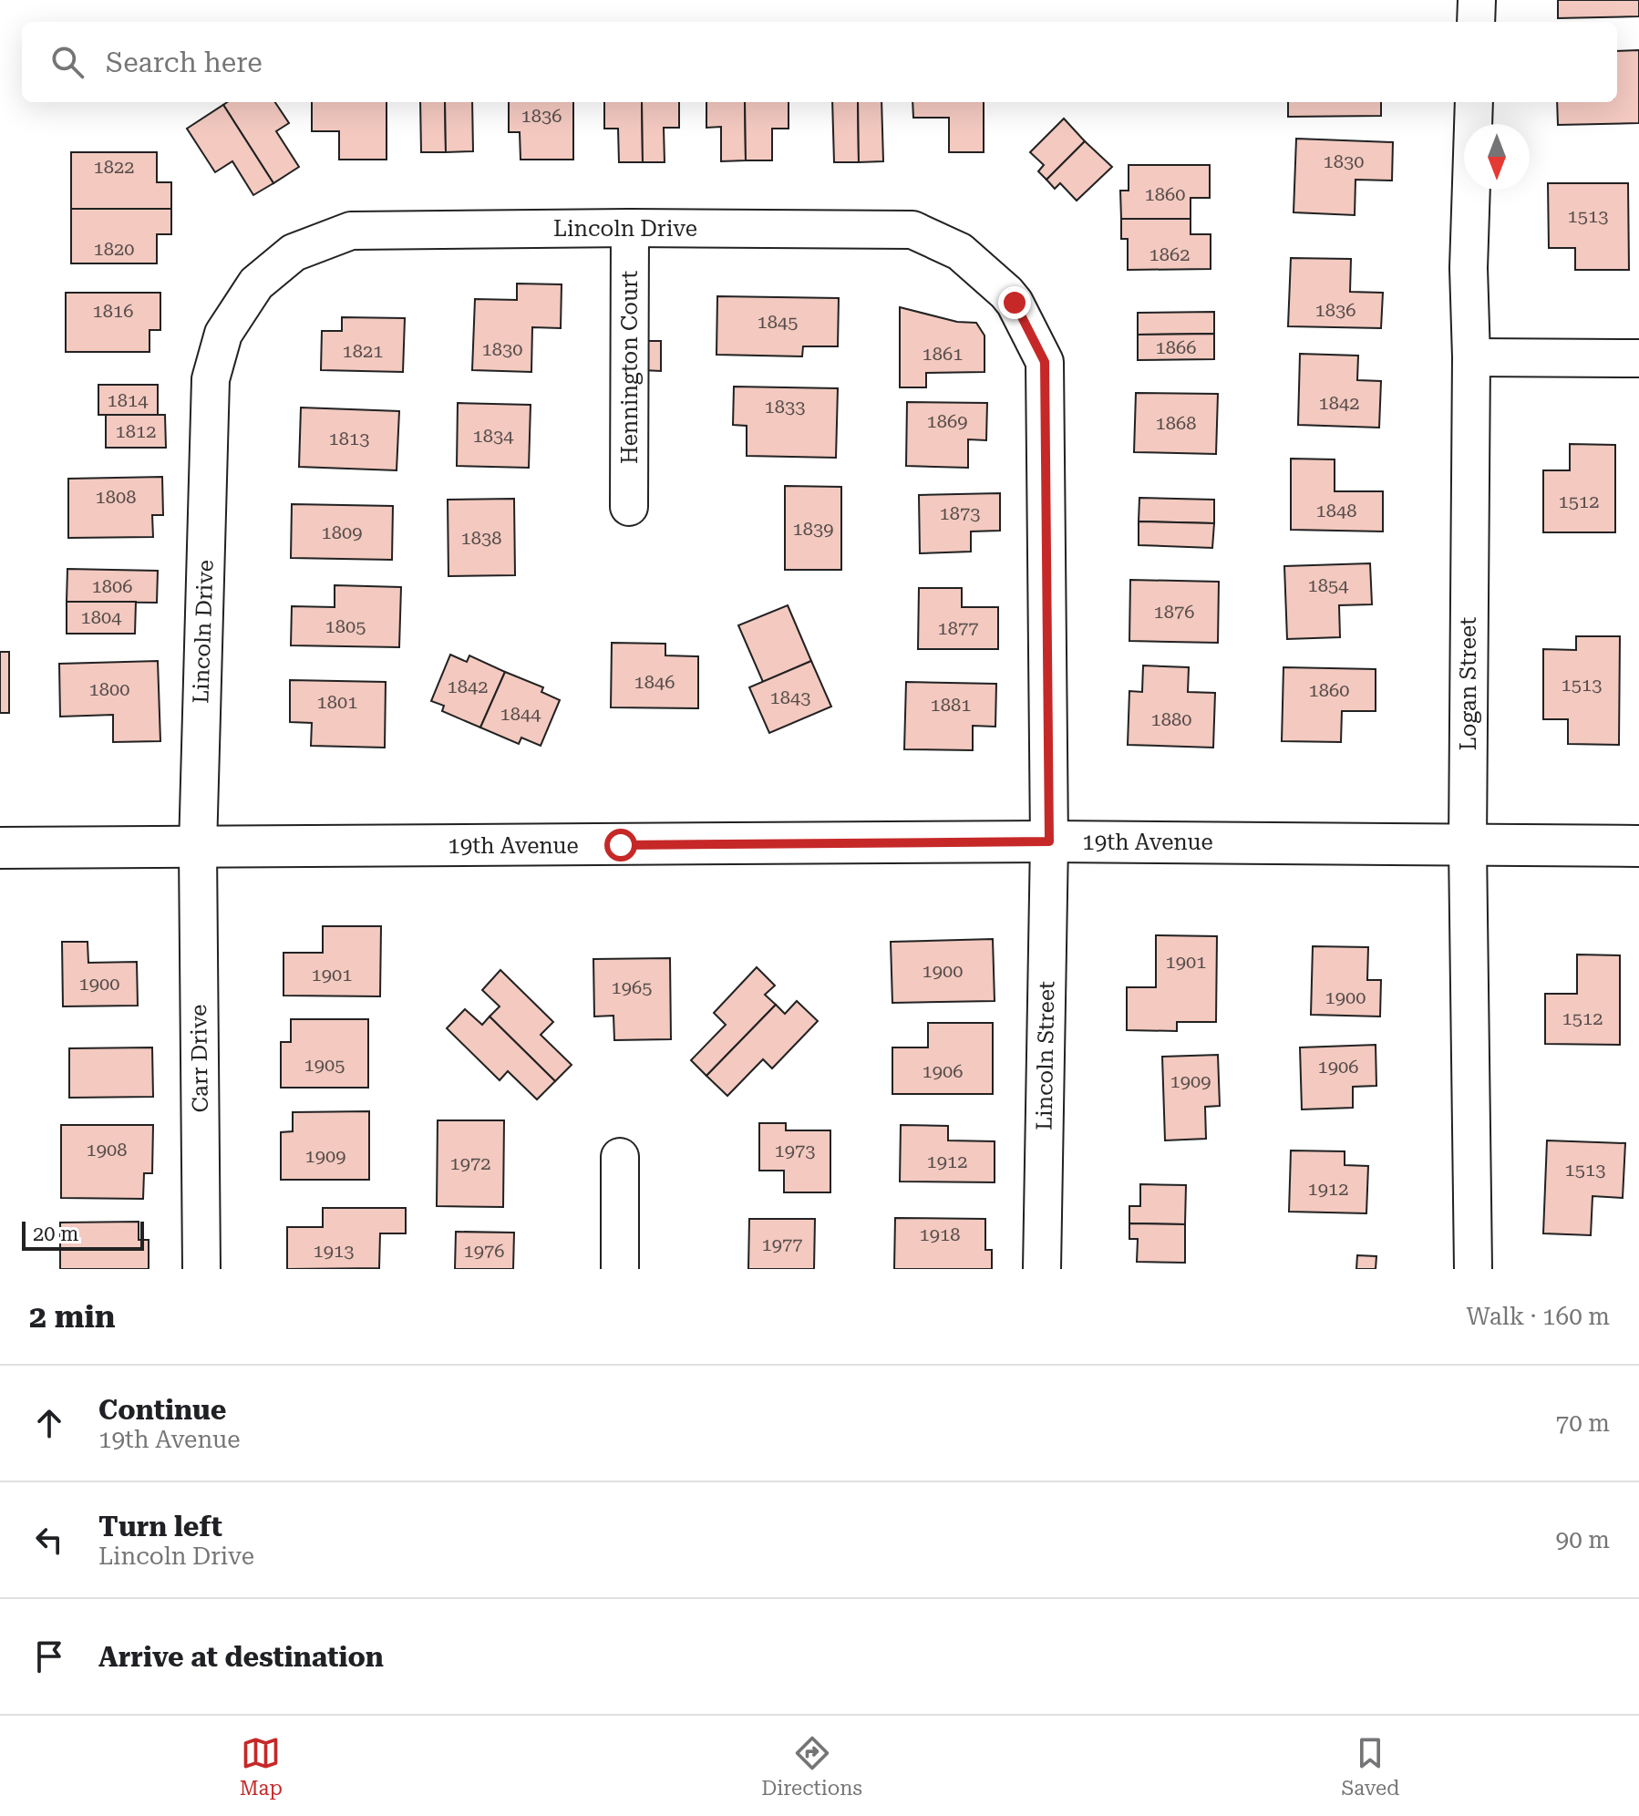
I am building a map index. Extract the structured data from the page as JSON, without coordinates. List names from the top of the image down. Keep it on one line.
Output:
{"streets":{"street":["Lincoln Drive","Hennington Court","Logan Street","19th Avenue","Lincoln Street","Carr Drive"]},"crossings":[["Lincoln Drive","Hennington Court"],["Lincoln Drive","19th Avenue"],["Lincoln Drive","Lincoln Street"],["Lincoln Drive","Carr Drive"],["Logan Street","19th Avenue"],["19th Avenue","Lincoln Street"],["19th Avenue","Carr Drive"]],"house_numbers":["1836","1830","1822","1860","1513","1820","1862","1836","1816","1845","1866","1830","1821","1861","1814","1842","1833","1869","1868","1812","1834","1813","1808","1512","1848","1873","1839","1809","1838","1854","1806","1876","1804","1805","1877","1846","1513","1842","1800","1860","1843","1801","1881","1844","1880","1901","1900","1901","1900","1965","1900","1512","1905","1906","1906","1909","1908","1973","1909","1912","1972","1513","1912","1918","1977","1913","1976"],"scale_bar":"20 m","north":"bottom","page":{"search":"Search here","scale":"20 m","heading":["2 min","Walk · 160 m"],"list":[["Continue","19th Avenue","70 m"],["Turn left","Lincoln Drive","90 m"],"Arrive at destination"],"nav":["Map","Directions","Saved"]}}
